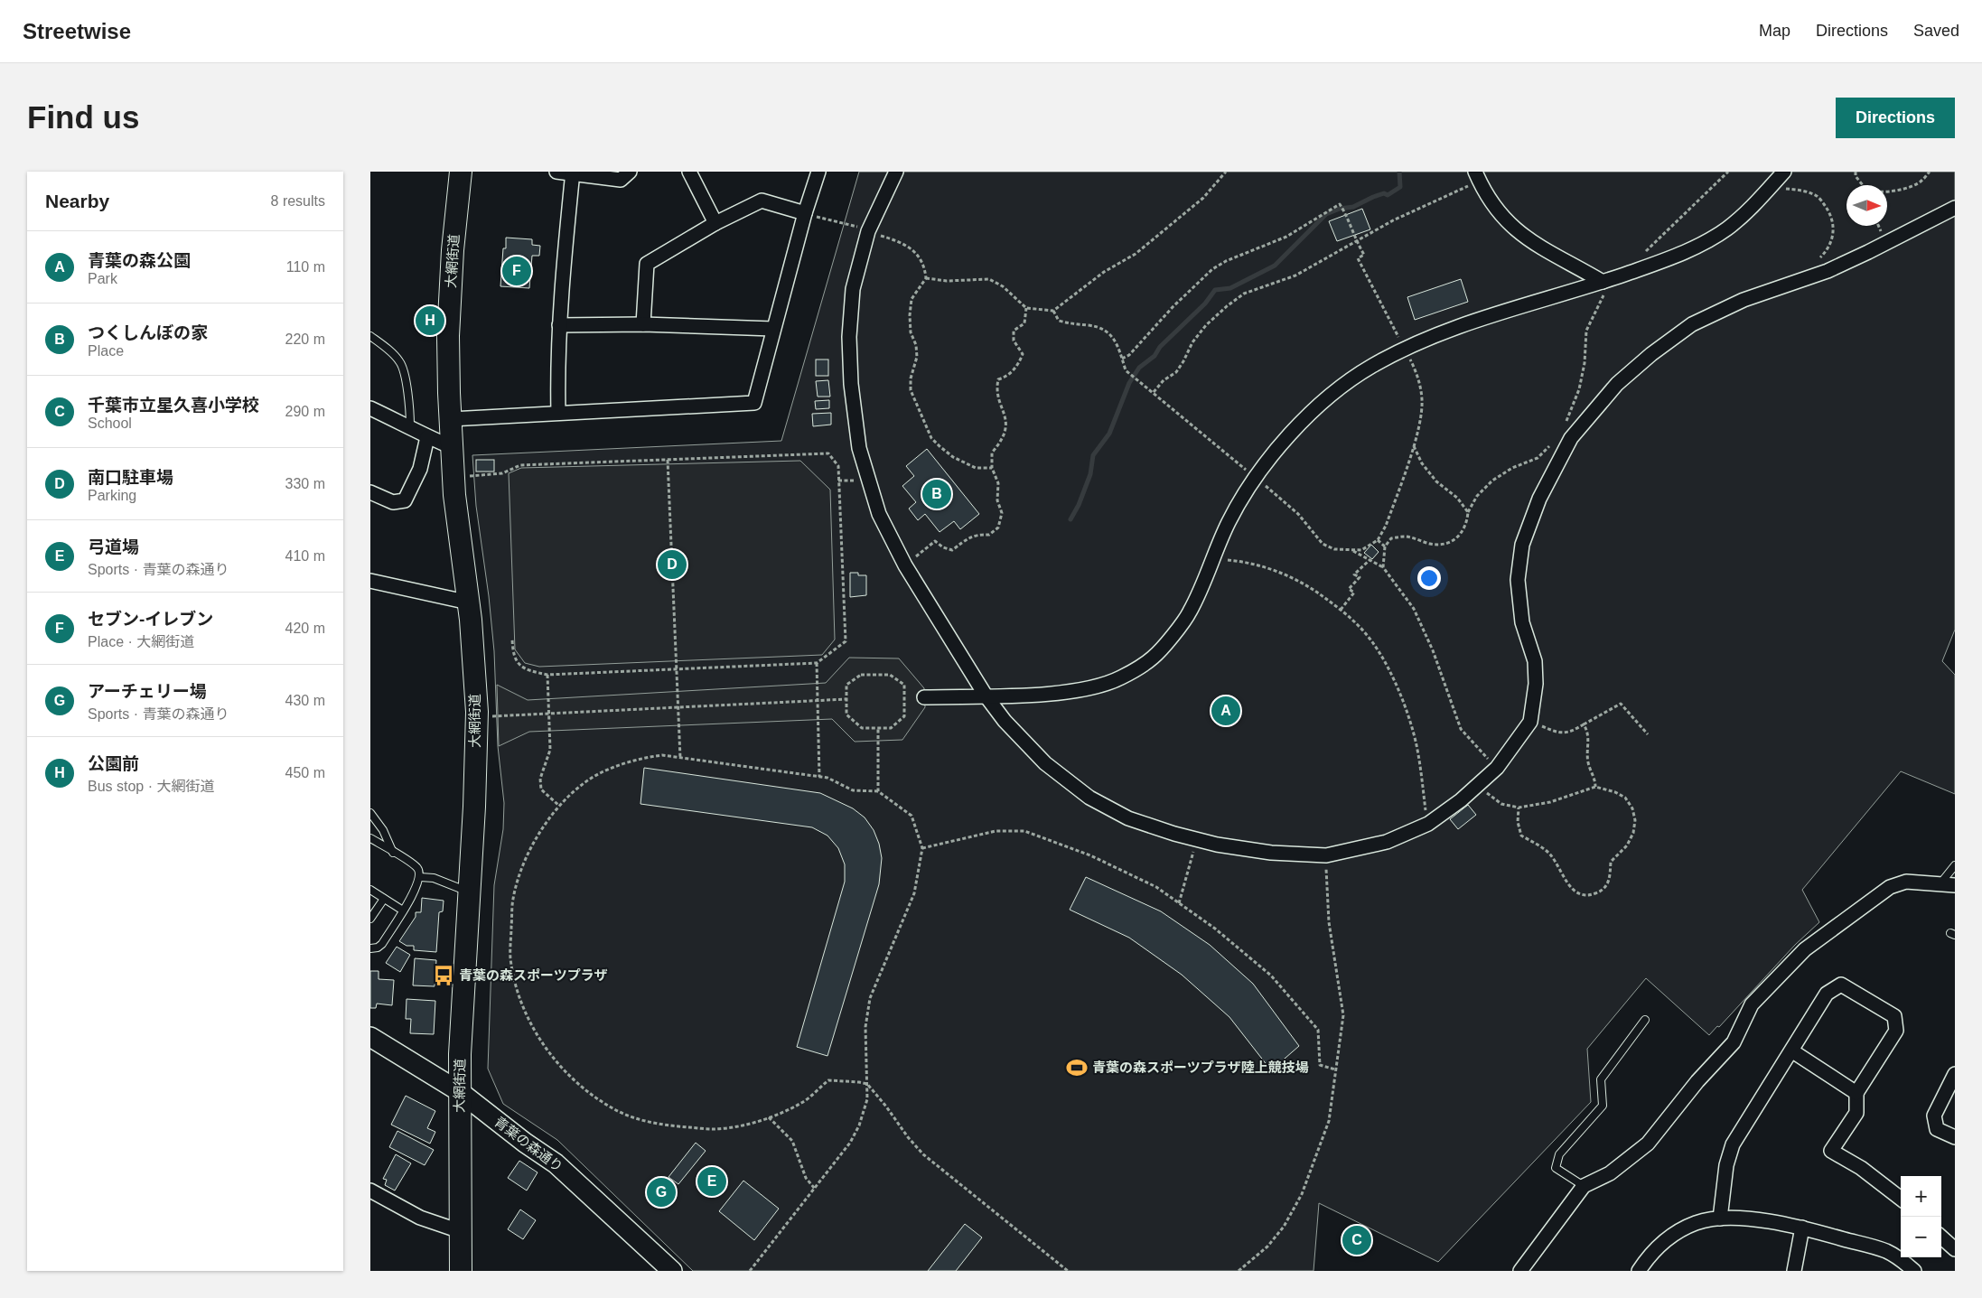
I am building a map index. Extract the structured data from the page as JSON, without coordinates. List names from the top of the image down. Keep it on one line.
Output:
{"streets":{"main road":["大網街道"],"street":["青葉の森通り"]},"crossings":[["大網街道","青葉の森通り"]],"places":{"bus stop":["青葉の森スポーツプラザ"],"sports":["青葉の森スポーツプラザ陸上競技場"]},"north":"right","page":{"header":"Streetwise","nav":["Map","Directions","Saved"],"buttons":"Directions","title":"Find us","heading":["Nearby","8 results"],"list":[{"mark":"A","name":"青葉の森公園","note":"Park","value":"110 m"},{"mark":"B","name":"つくしんぼの家","note":"Place","value":"220 m"},{"mark":"C","name":"千葉市立星久喜小学校","note":"School","value":"290 m"},{"mark":"D","name":"南口駐車場","note":"Parking","value":"330 m"},{"mark":"E","name":"弓道場","note":"Sports · 青葉の森通り","value":"410 m"},{"mark":"F","name":"セブン-イレブン","note":"Place · 大網街道","value":"420 m"},{"mark":"G","name":"アーチェリー場","note":"Sports · 青葉の森通り","value":"430 m"},{"mark":"H","name":"公園前","note":"Bus stop · 大網街道","value":"450 m"}],"pins":["F","H","B","D","A","E","G","C"],"map_buttons":["+","−"]}}
